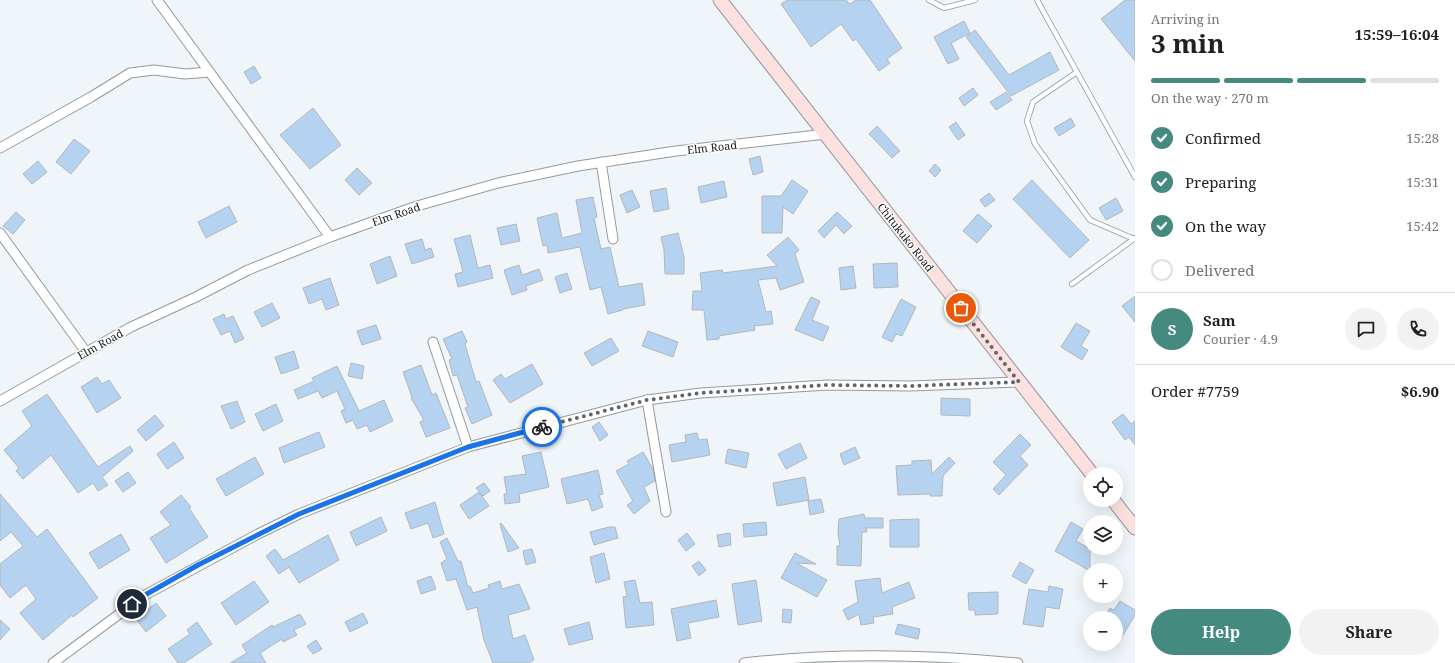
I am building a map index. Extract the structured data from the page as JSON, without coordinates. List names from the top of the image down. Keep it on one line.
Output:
{"streets":{"street":["Elm Road","Chitukuko Road"]},"crossings":[["Elm Road","Chitukuko Road"]],"page":{"heading":["3 min","Arriving in","15:59–16:04"],"panel":["Sam","Courier · 4.9","Order #7759","$6.90"],"bar":"On the way · 270 m","list":[["Confirmed","15:28"],["Preparing","15:31"],["On the way","15:42"],"Delivered"],"round":"S","map_buttons":["+","−"],"buttons":["Help","Share"]}}
